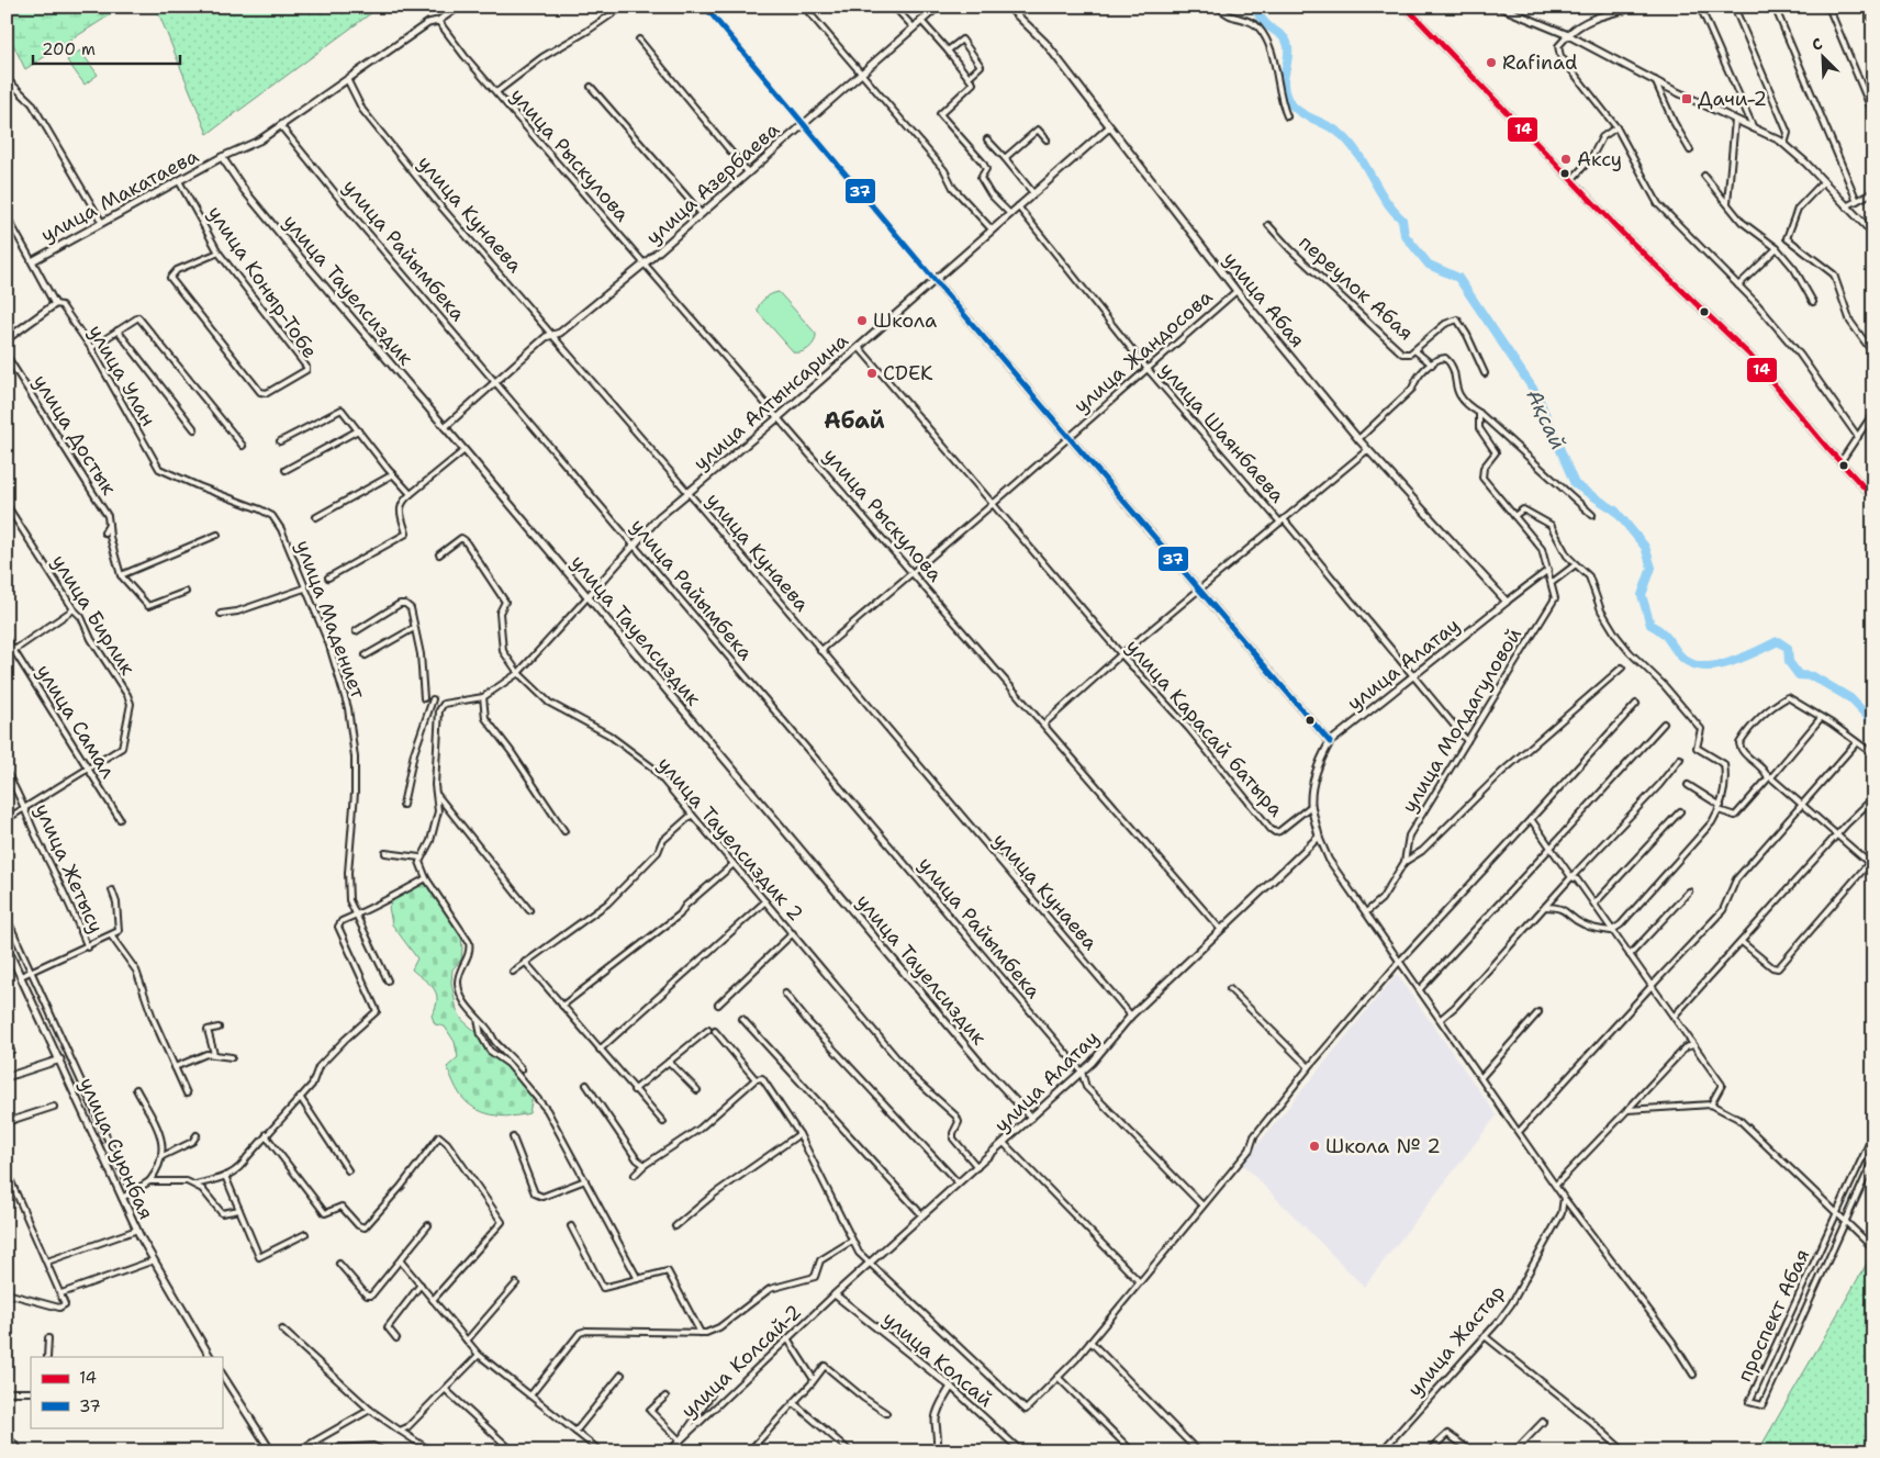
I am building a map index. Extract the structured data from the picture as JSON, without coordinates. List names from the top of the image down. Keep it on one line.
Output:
{"streets":{"street":["улица Рыскулова","улица Азербаева","улица Макатаева","улица Кунаева","улица Райымбека","улица Коныр-Тобе","переулок Абая","улица Тауелсиздик","улица Абая","улица Жандосова","улица Улан","улица Алтынсарина","улица Шаянбаева","улица Достык","улица Бирлик","улица Мадениет","улица Алатау","улица Молдагуловой","улица Самал","улица Карасай батыра","улица Тауелсиздик 2","улица Жетысу","улица Суюнбая","проспект Абая","улица Жастар","улица Колсай","улица Колсай-2"]},"crossings":[["улица Рыскулова","улица Азербаева"],["улица Рыскулова","улица Макатаева"],["улица Рыскулова","улица Жандосова"],["улица Рыскулова","улица Алтынсарина"],["улица Рыскулова","улица Алатау"],["улица Азербаева","улица Кунаева"],["улица Азербаева","улица Райымбека"],["улица Азербаева","улица Тауелсиздик"],["улица Макатаева","улица Кунаева"],["улица Макатаева","улица Райымбека"],["улица Макатаева","улица Коныр-Тобе"],["улица Макатаева","улица Тауелсиздик"],["улица Кунаева","улица Жандосова"],["улица Кунаева","улица Алтынсарина"],["улица Кунаева","улица Алатау"],["улица Райымбека","улица Алтынсарина"],["улица Райымбека","улица Алатау"],["улица Тауелсиздик","улица Алтынсарина"],["улица Тауелсиздик","улица Алатау"],["улица Абая","улица Жандосова"],["улица Абая","улица Алтынсарина"],["улица Абая","улица Алатау"],["улица Жандосова","улица Шаянбаева"],["улица Жандосова","улица Карасай батыра"],["улица Улан","улица Мадениет"],["улица Алтынсарина","улица Шаянбаева"],["улица Алтынсарина","улица Карасай батыра"],["улица Алтынсарина","улица Тауелсиздик 2"],["улица Шаянбаева","улица Алатау"],["улица Шаянбаева","улица Молдагуловой"],["улица Бирлик","улица Самал"],["улица Алатау","улица Карасай батыра"],["улица Алатау","улица Тауелсиздик 2"],["улица Алатау","улица Колсай"],["улица Алатау","улица Колсай-2"],["улица Колсай","улица Колсай-2"]],"districts":["Абай"],"water":["Ақсай"],"places":{"other":["Rafinad","Аксу","Школа","CDEK","Школа № 2"],"transit":["Дачи-2"]},"lines":["transit line 14","transit line 37"],"legend":["14","37"],"scale_bar":"200 m","north":"top left"}
